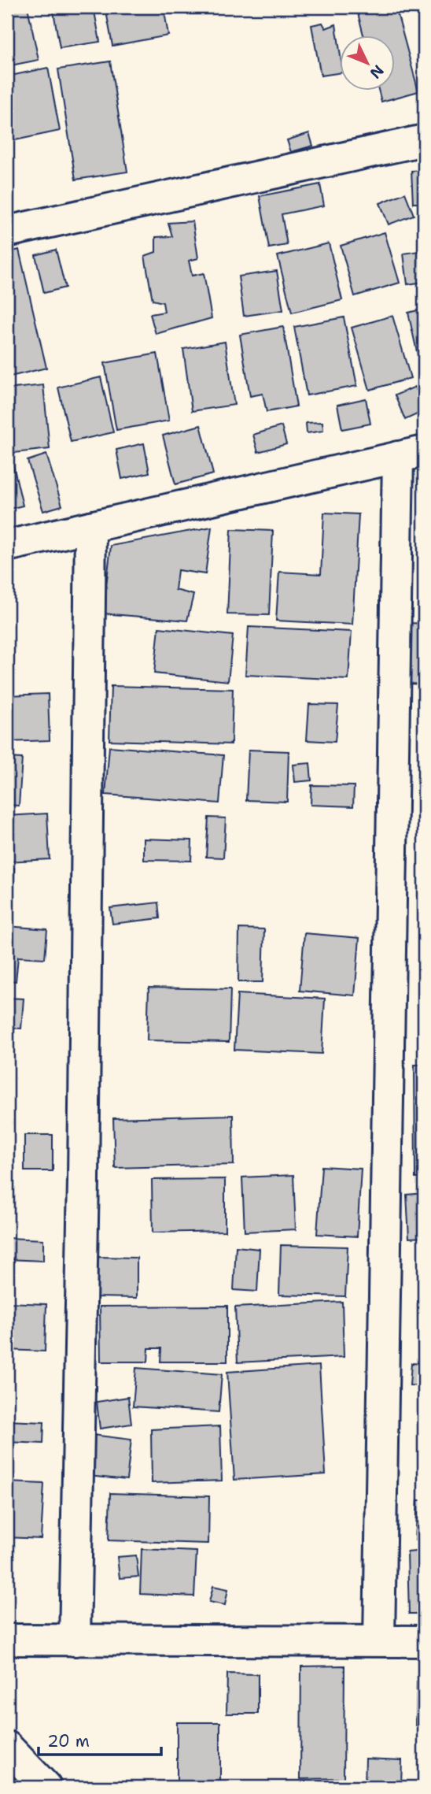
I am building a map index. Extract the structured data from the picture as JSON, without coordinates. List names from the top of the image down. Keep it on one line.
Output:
{"scale_bar":"20 m","north":"bottom right"}
